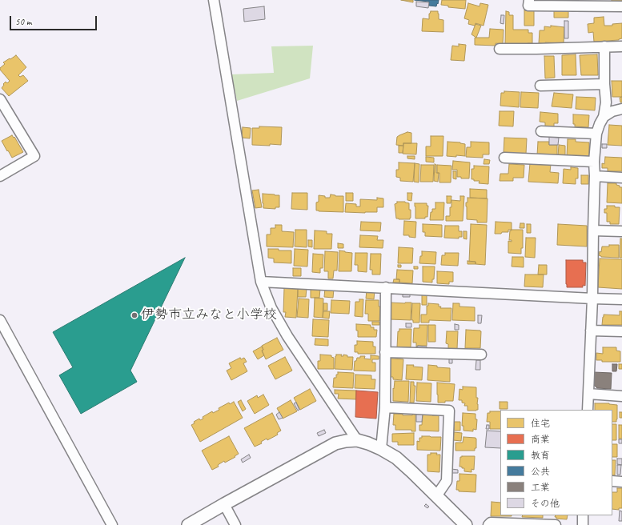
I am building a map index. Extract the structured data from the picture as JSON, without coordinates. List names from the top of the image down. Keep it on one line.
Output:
{"places":["伊勢市立みなと小学校"],"legend":["住宅","商業","教育","公共","工業","その他"],"scale_bar":"50 m"}
